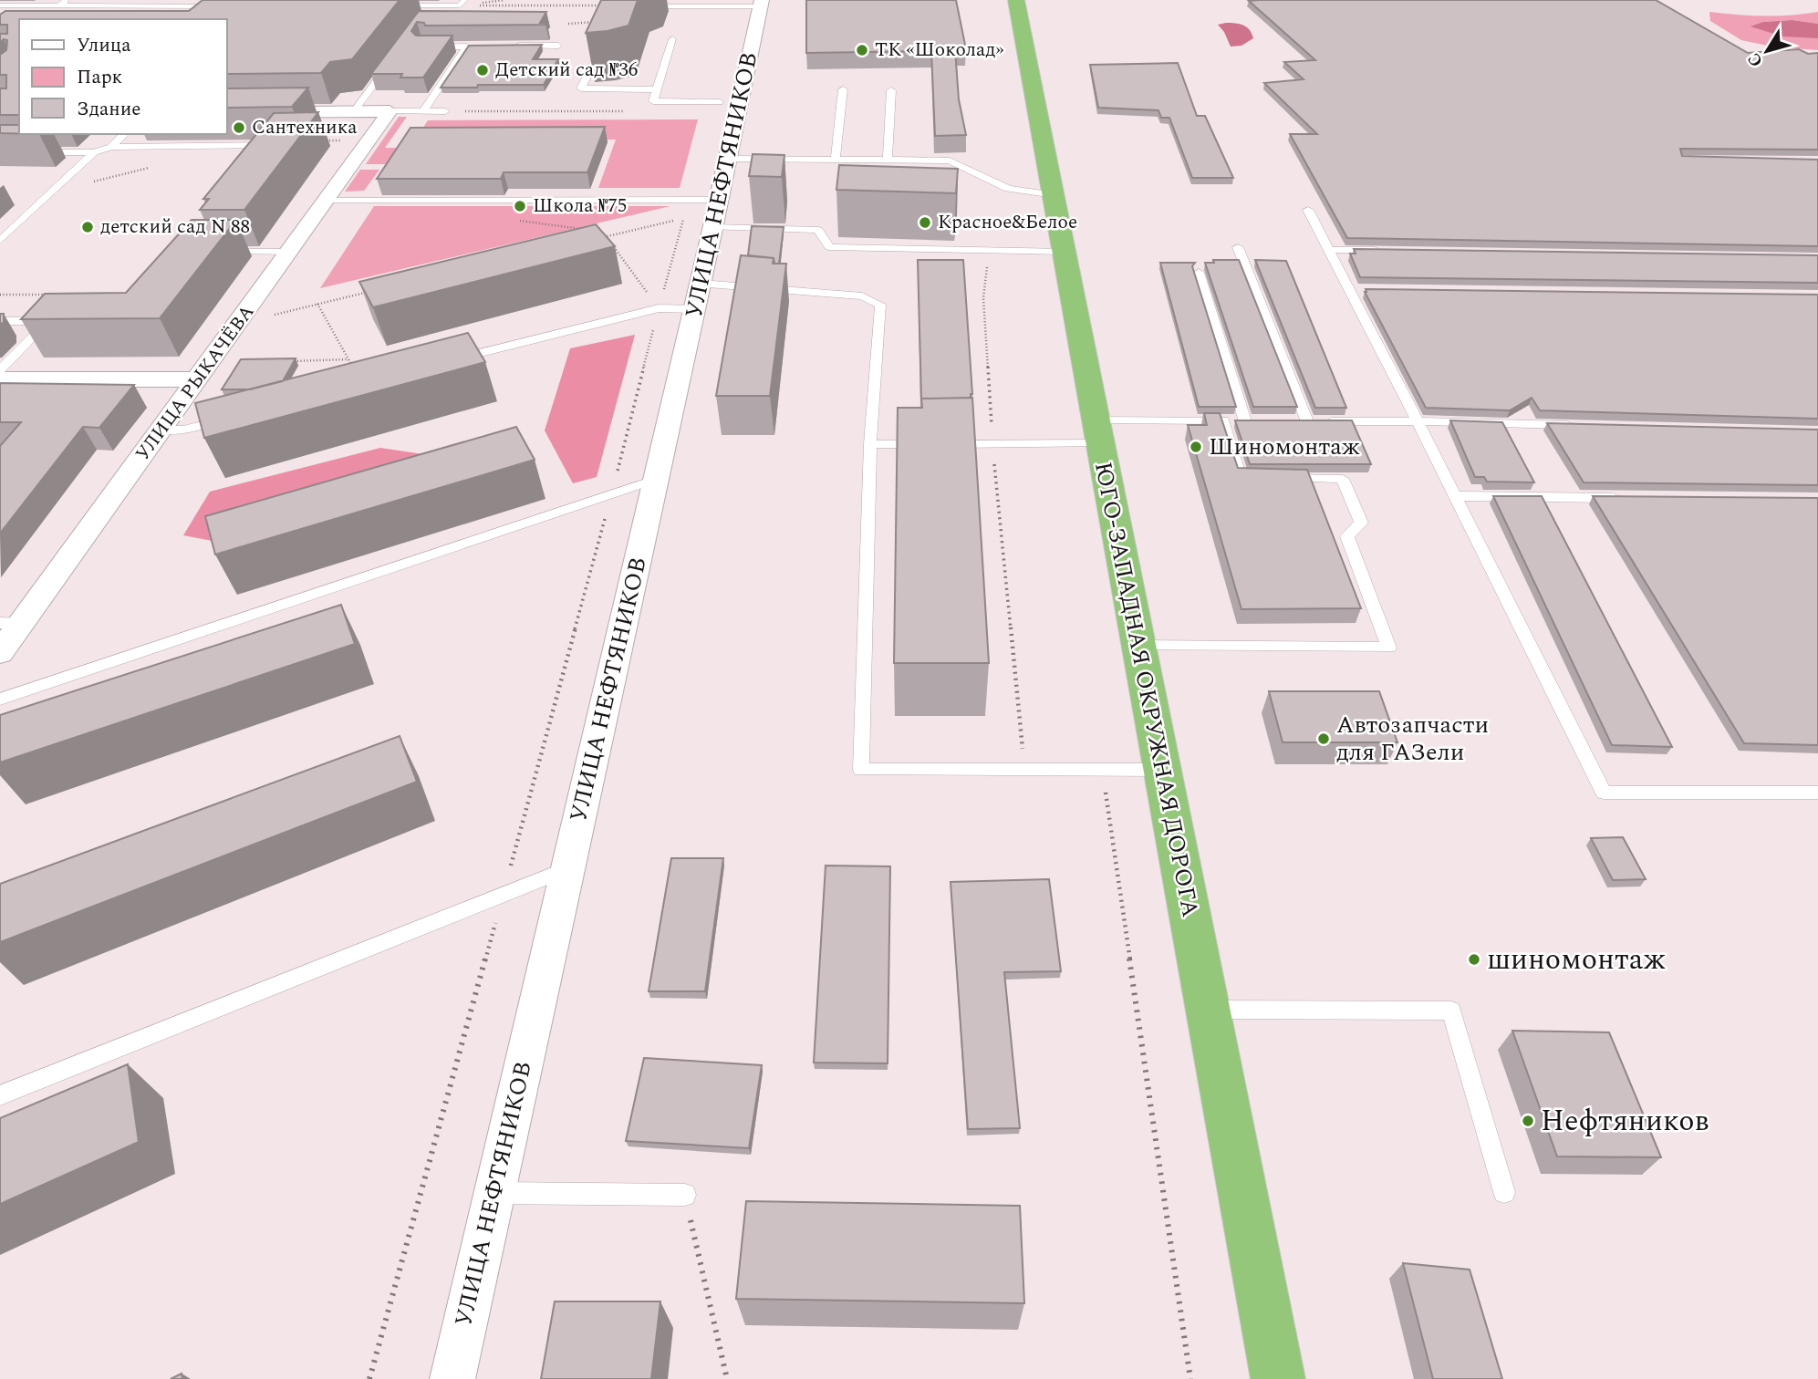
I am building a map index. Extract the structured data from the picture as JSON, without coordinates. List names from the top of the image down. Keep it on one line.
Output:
{"streets":{"highway":["ЮГО-ЗАПАДНАЯ ОКРУЖНАЯ ДОРОГА"],"street":["УЛИЦА НЕФТЯНИКОВ","УЛИЦА РЫКАЧЁВА"]},"places":["ТК «Шоколад»","Детский сад №36","Сантехника","Школа №75","Красное&Белое","детский сад N 88","Шиномонтаж","Автозапчасти для ГАЗели","шиномонтаж","Нефтяников"],"legend":["Улица","Парк","Здание"],"north":"bottom left"}
